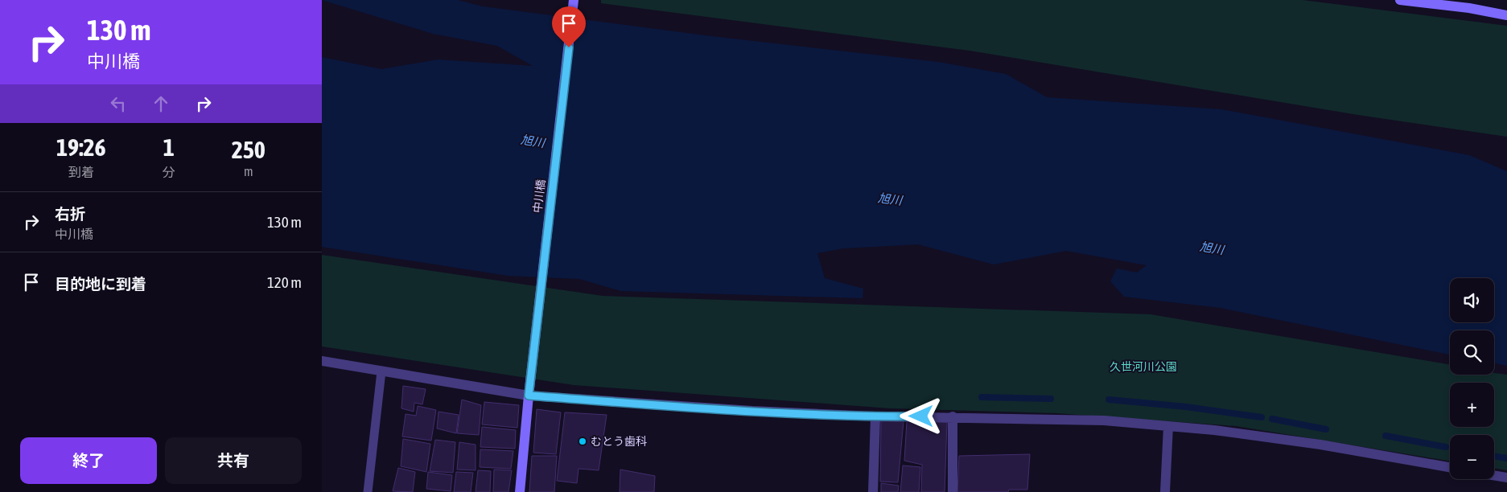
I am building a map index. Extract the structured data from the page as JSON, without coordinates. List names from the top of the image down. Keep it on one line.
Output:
{"streets":{"street":["中川橋"]},"water":["旭川"],"parks":["久世河川公園"],"places":["むとう歯科"],"page":{"turn":["130 m","中川橋"],"eta":["19:26","到着","1","分","250","m"],"list":[{"name":"右折","note":"中川橋","value":"130 m"},{"name":"目的地に到着","value":"120 m"}],"map_buttons":["+","−"],"buttons":["終了","共有"]}}
